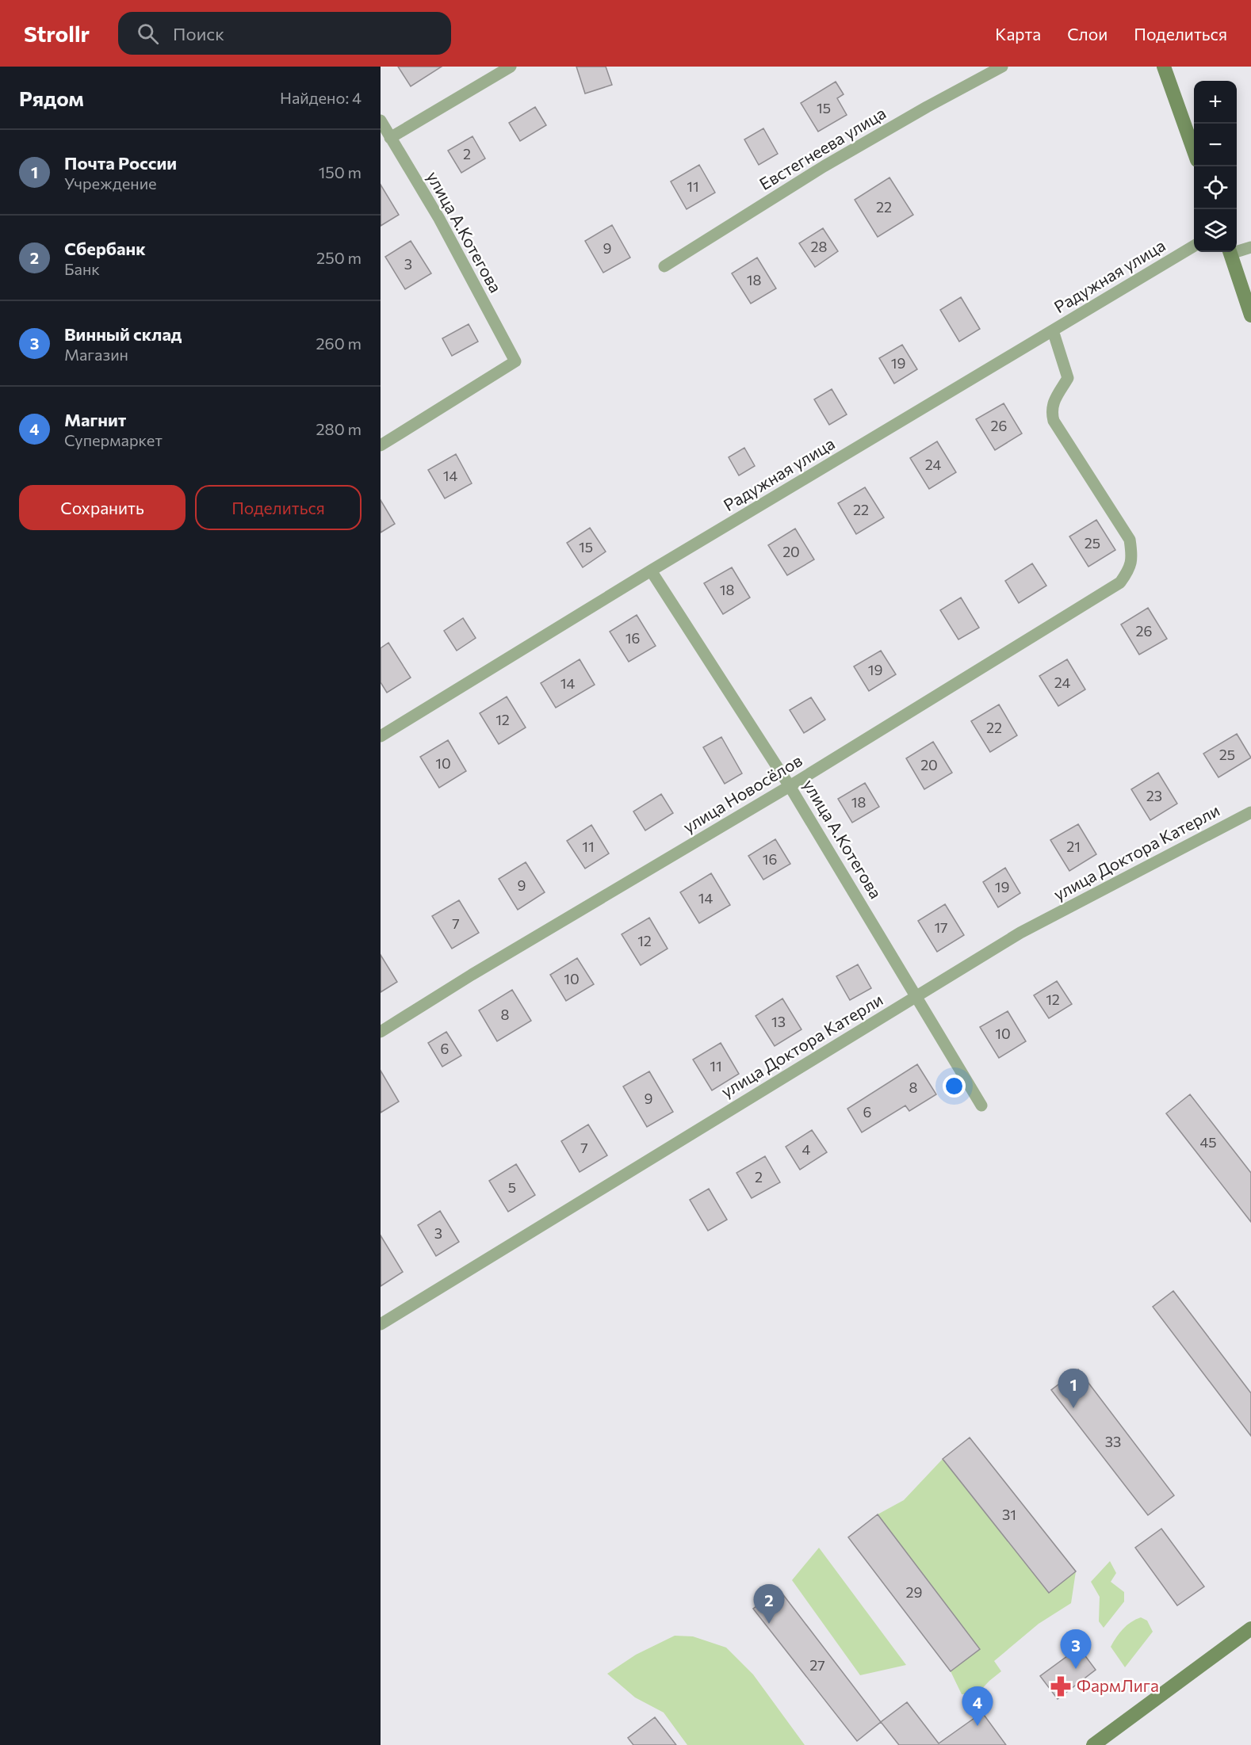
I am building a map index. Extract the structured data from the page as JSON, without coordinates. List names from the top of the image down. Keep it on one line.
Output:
{"streets":{"street":["Евстегнеева улица","улица А.Котегова","Радужная улица","улица Новосёлов","улица Доктора Катерли"]},"crossings":[["улица А.Котегова","Радужная улица"],["улица А.Котегова","улица Новосёлов"],["улица А.Котегова","улица Доктора Катерли"],["Радужная улица","улица Новосёлов"]],"places":{"pharmacy":["ФармЛига"]},"house_numbers":["15","2","11","22","28","9","3","18","19","26","24","14","22","25","15","20","18","26","16","19","24","14","12","22","25","10","20","23","18","11","21","16","9","19","14","7","17","12","10","12","8","13","10","6","11","8","9","6","45","7","4","2","5","3","33","31","29","27"],"page":{"header":"Strollr","search":"Поиск","nav":["Карта","Слои","Поделиться"],"heading":["Рядом","Найдено: 4"],"map_buttons":["+","−"],"list":[{"mark":"1","name":"Почта России","note":"Учреждение","value":"150 m"},{"mark":"2","name":"Сбербанк","note":"Банк","value":"250 m"},{"mark":"3","name":"Винный склад","note":"Магазин","value":"260 m"},{"mark":"4","name":"Магнит","note":"Супермаркет","value":"280 m"}],"buttons":["Сохранить","Поделиться"],"pins":["1","2","3","4"]}}
